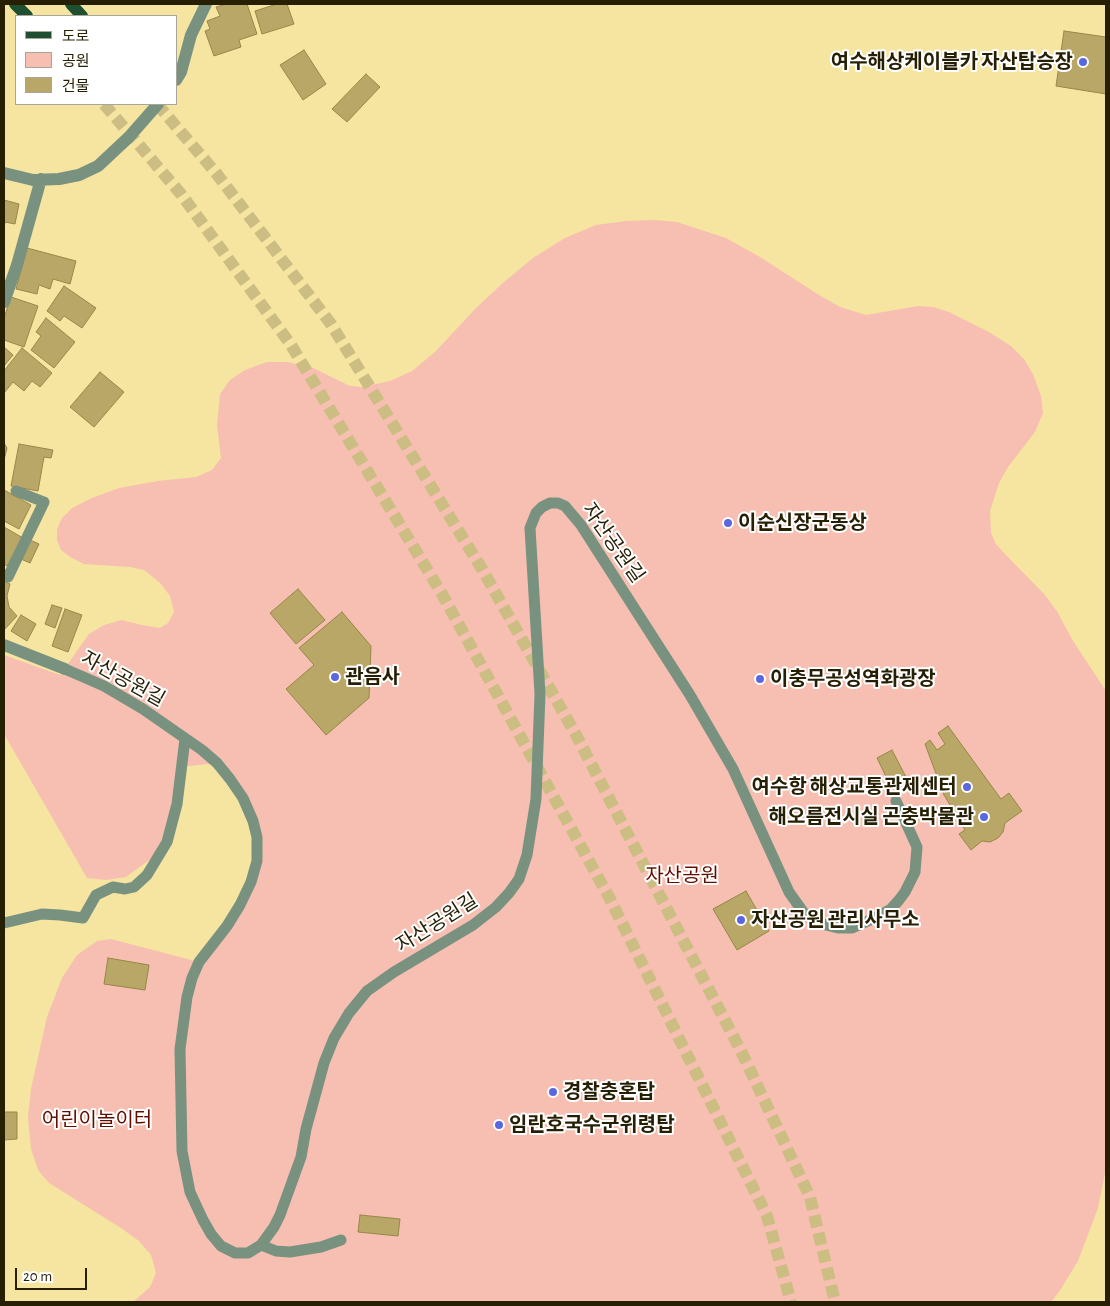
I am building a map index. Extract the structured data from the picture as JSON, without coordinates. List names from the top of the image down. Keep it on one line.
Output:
{"streets":{"street":["자산공원길"]},"parks":["자산공원","어린이놀이터"],"places":["여수해상케이블카 자산탑승장","이순신장군동상","관음사","이충무공성역화광장","여수항 해상교통관제센터","해오름전시실 곤충박물관","자산공원 관리사무소","경찰충혼탑","임란호국수군위령탑"],"legend":["도로","공원","건물"],"scale_bar":"20 m"}
